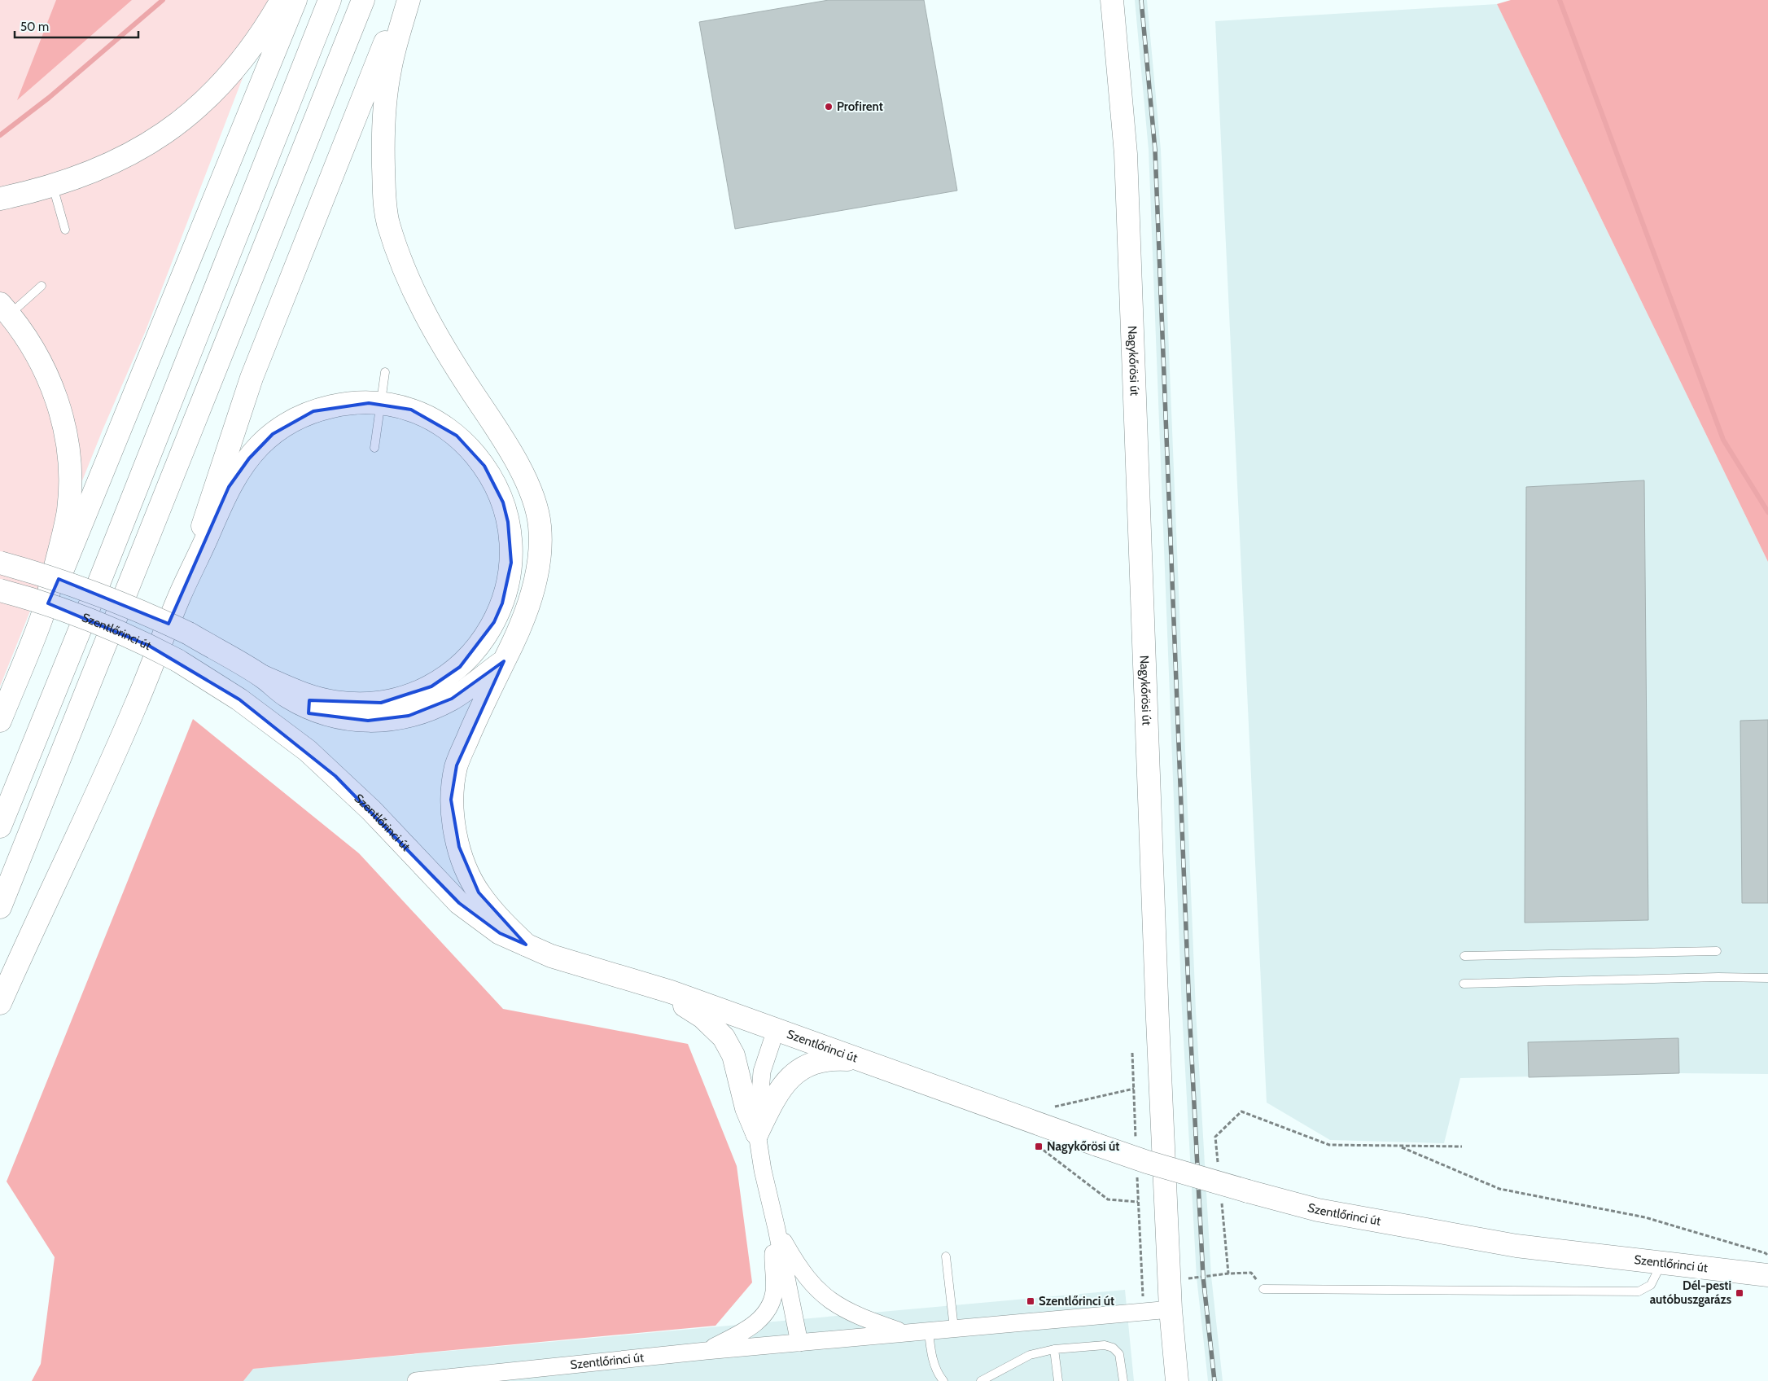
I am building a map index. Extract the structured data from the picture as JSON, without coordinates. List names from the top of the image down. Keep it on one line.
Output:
{"streets":{"main road":["Nagykőrösi út","Szentlőrinci út"]},"crossings":[["Nagykőrösi út","Szentlőrinci út"]],"places":{"other":["Profirent"],"transit":["Nagykőrösi út","Dél-pesti autóbuszgarázs","Szentlőrinci út"]},"scale_bar":"50 m"}
